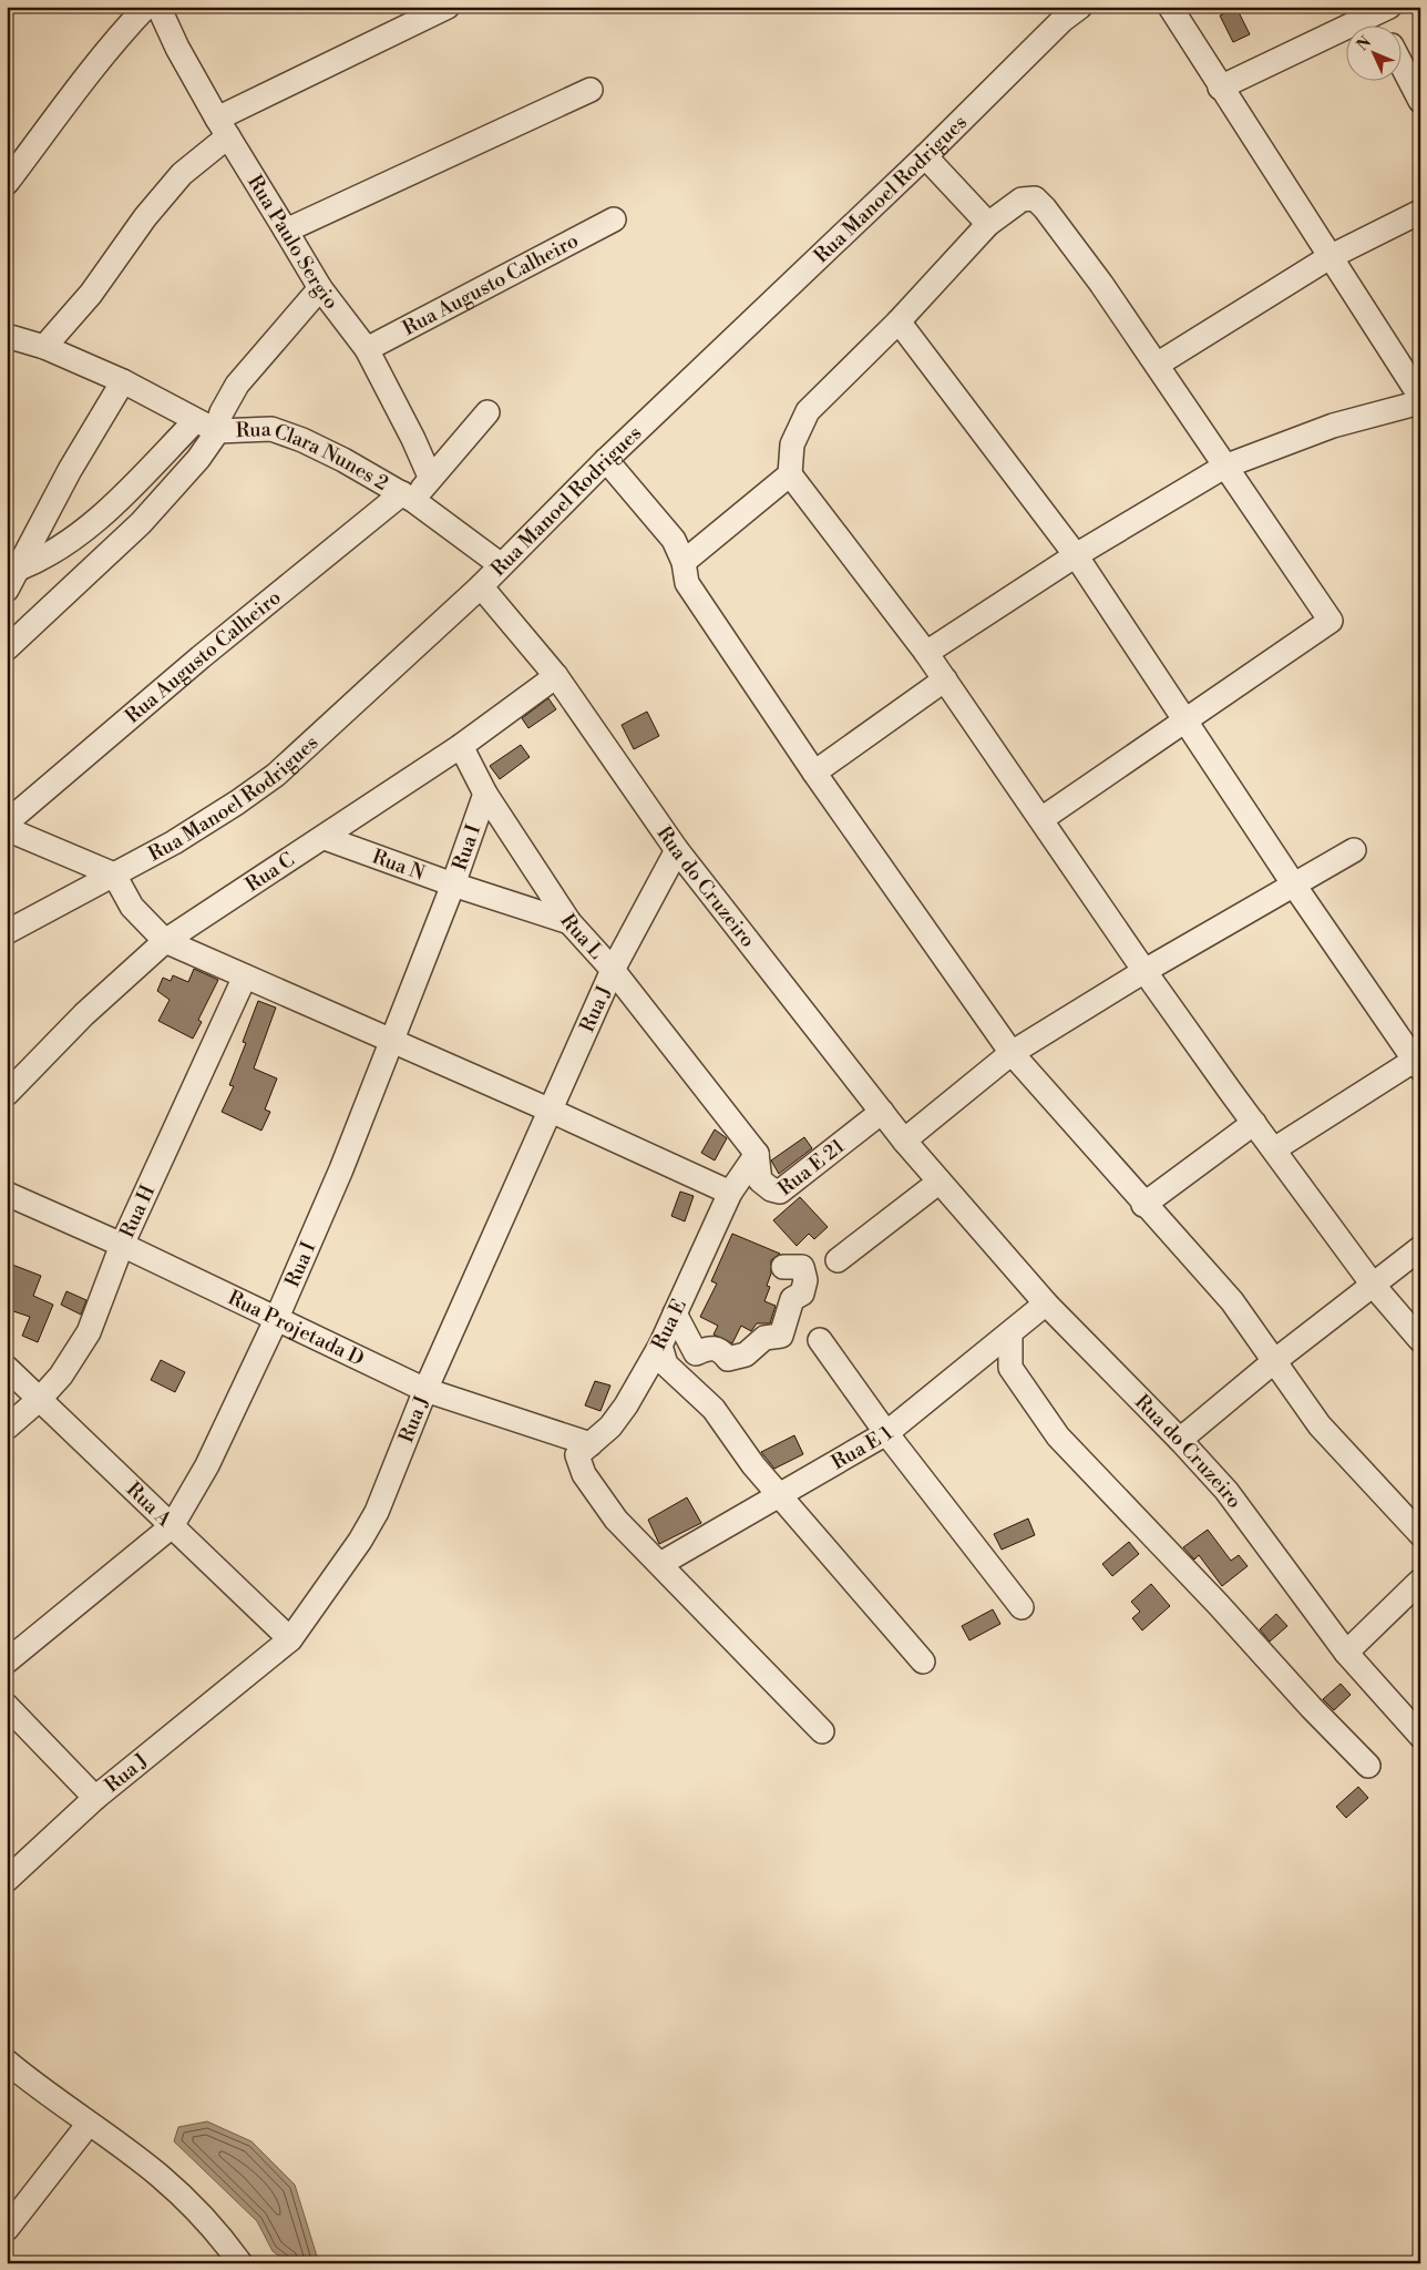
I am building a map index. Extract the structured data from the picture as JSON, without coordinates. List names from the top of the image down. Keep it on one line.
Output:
{"streets":{"street":["Rua Manoel Rodrigues","Rua Paulo Sergio","Rua Augusto Calheiro","Rua Clara Nunes 2","Rua I","Rua N","Rua C","Rua do Cruzeiro","Rua L","Rua J","Rua E 21","Rua H","Rua E","Rua Projetada D","Rua E 1","Rua A"]},"crossings":[["Rua Manoel Rodrigues","Rua Clara Nunes 2"],["Rua Manoel Rodrigues","Rua do Cruzeiro"],["Rua Paulo Sergio","Rua Augusto Calheiro"],["Rua Augusto Calheiro","Rua Clara Nunes 2"],["Rua I","Rua N"],["Rua I","Rua L"],["Rua I","Rua Projetada D"],["Rua I","Rua A"],["Rua N","Rua C"],["Rua N","Rua L"],["Rua C","Rua do Cruzeiro"],["Rua C","Rua L"],["Rua do Cruzeiro","Rua J"],["Rua do Cruzeiro","Rua E 21"],["Rua do Cruzeiro","Rua E 1"],["Rua L","Rua J"],["Rua L","Rua E 21"],["Rua J","Rua Projetada D"],["Rua J","Rua A"],["Rua H","Rua Projetada D"],["Rua H","Rua A"],["Rua E","Rua Projetada D"]],"north":"top left"}
